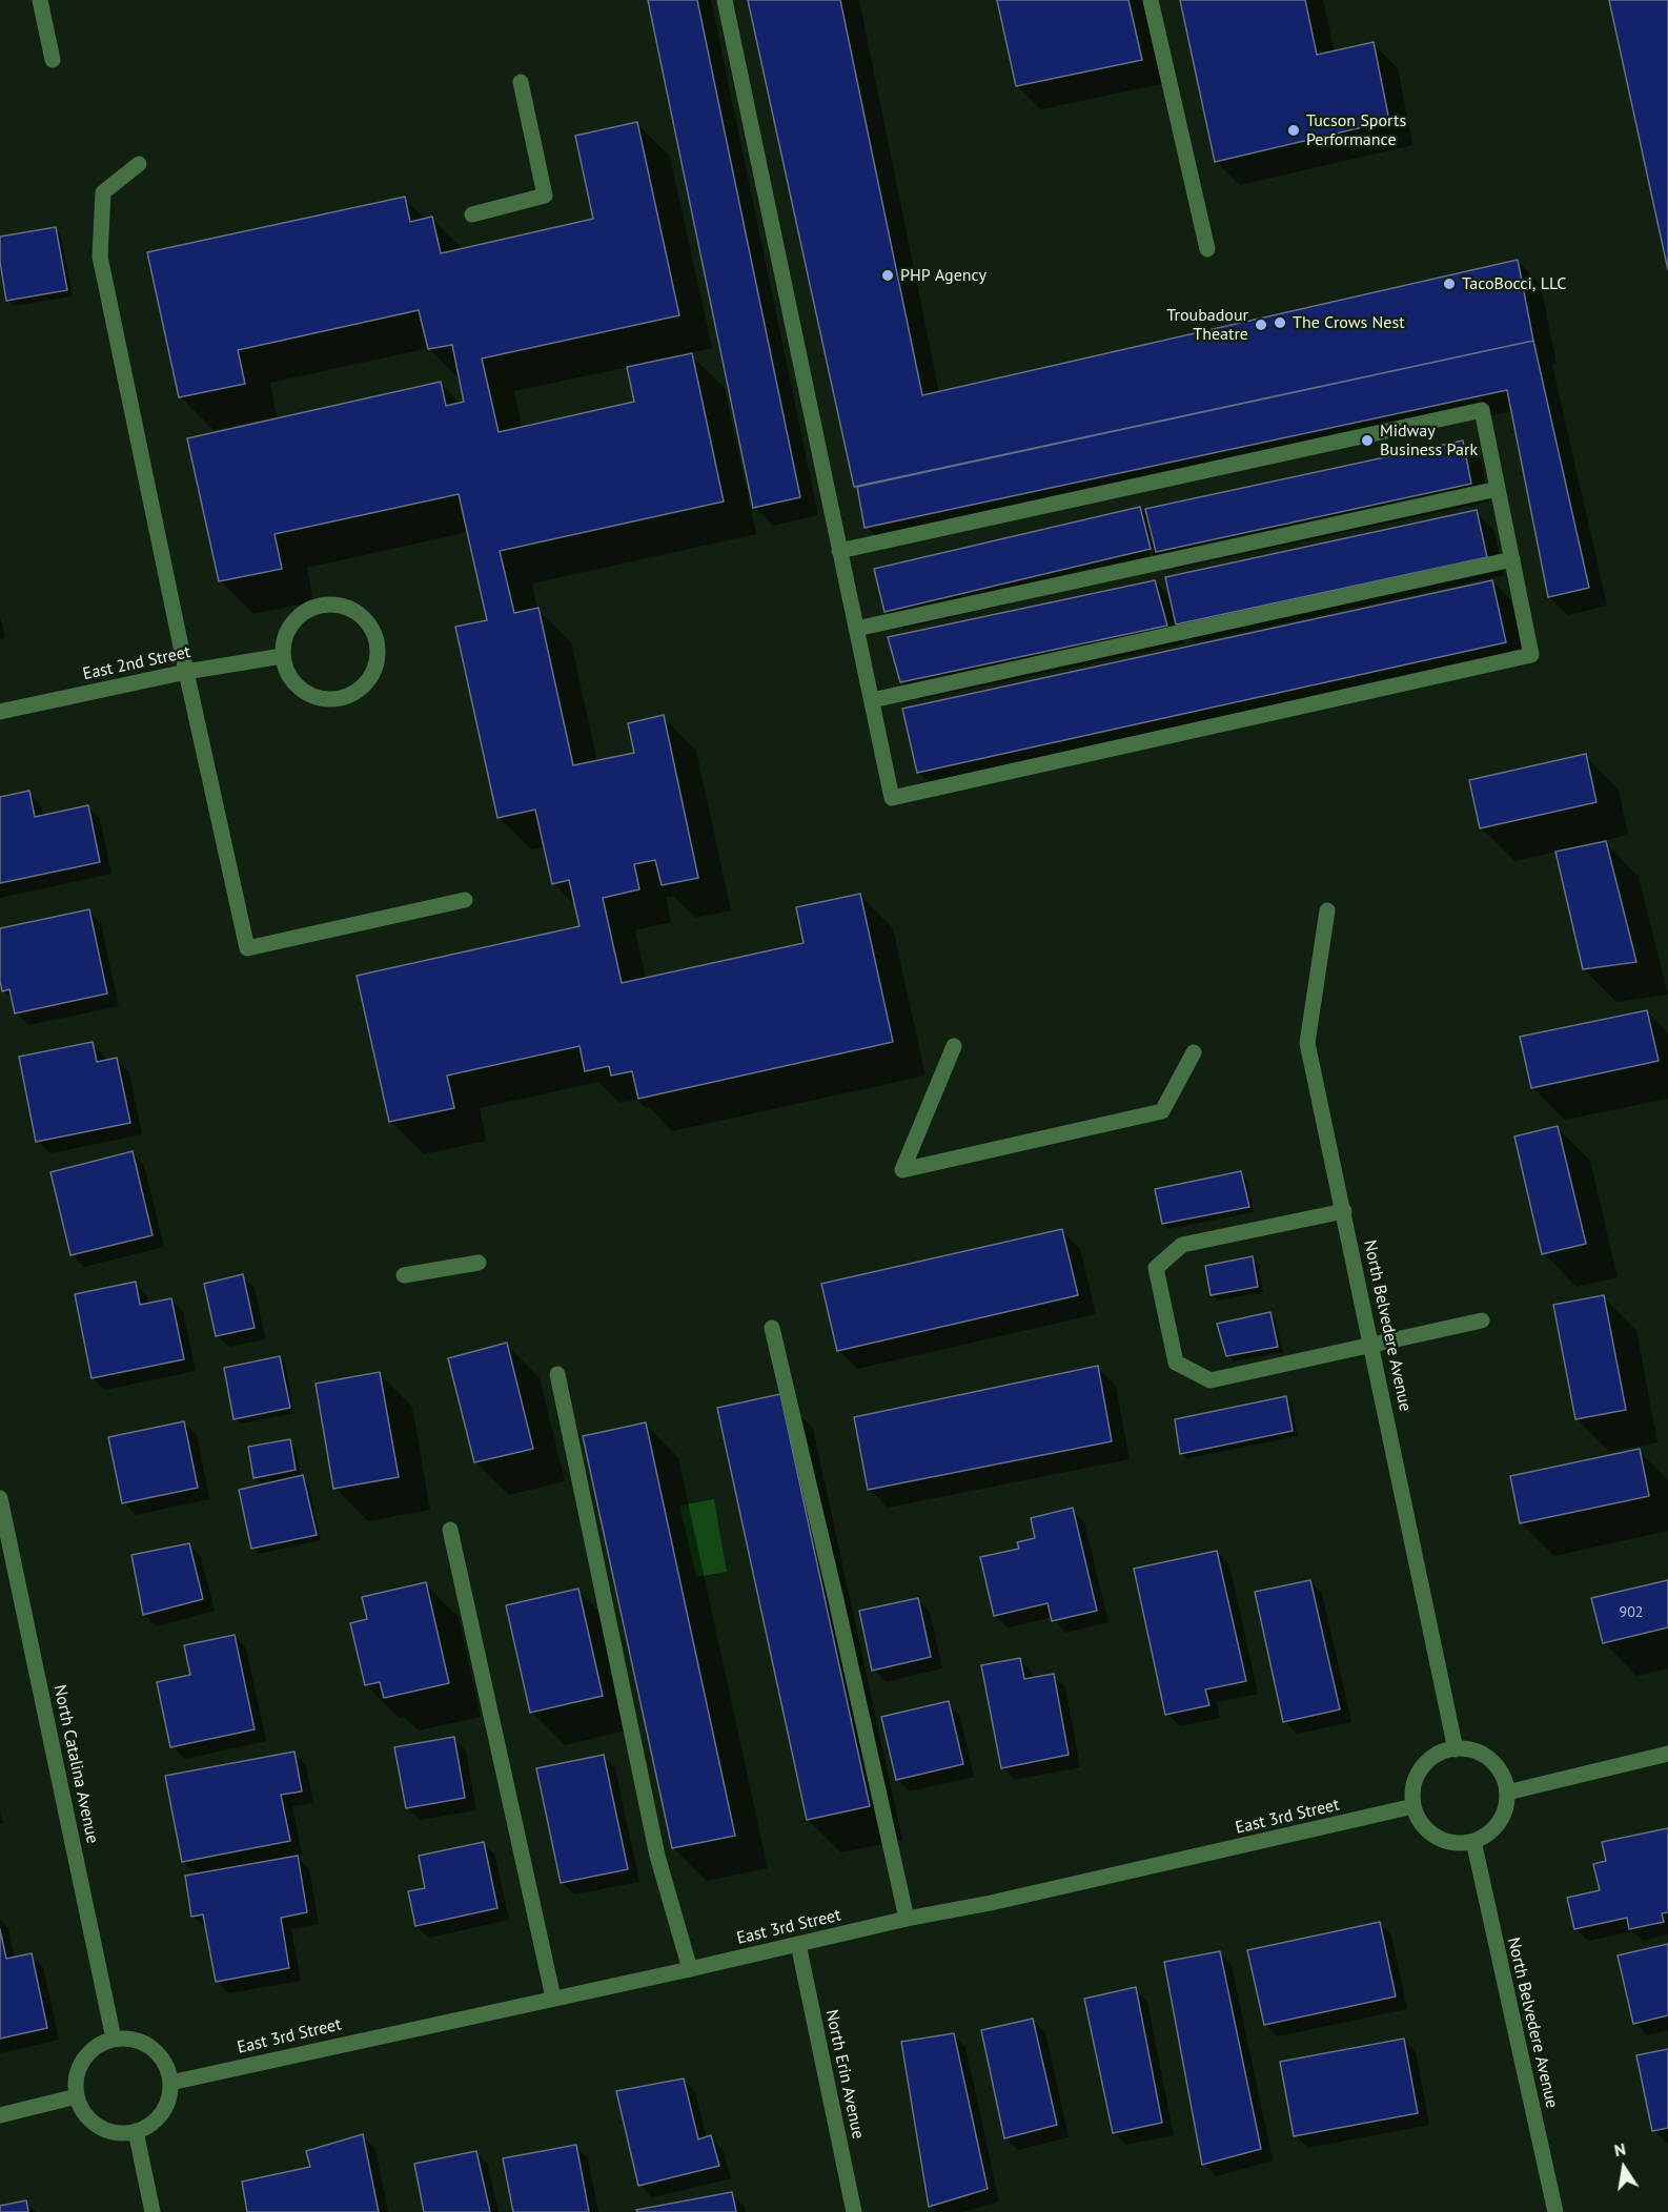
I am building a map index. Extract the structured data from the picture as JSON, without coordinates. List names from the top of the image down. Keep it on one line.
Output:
{"streets":{"street":["East 2nd Street","North Belvedere Avenue","North Catalina Avenue","East 3rd Street","North Erin Avenue"]},"crossings":[["North Belvedere Avenue","East 3rd Street"],["North Catalina Avenue","East 3rd Street"],["East 3rd Street","North Erin Avenue"]],"places":["Tucson Sports Performance","PHP Agency","TacoBocci, LLC","The Crows Nest","Troubadour Theatre","Midway Business Park"],"house_numbers":["902"],"north":"top"}
